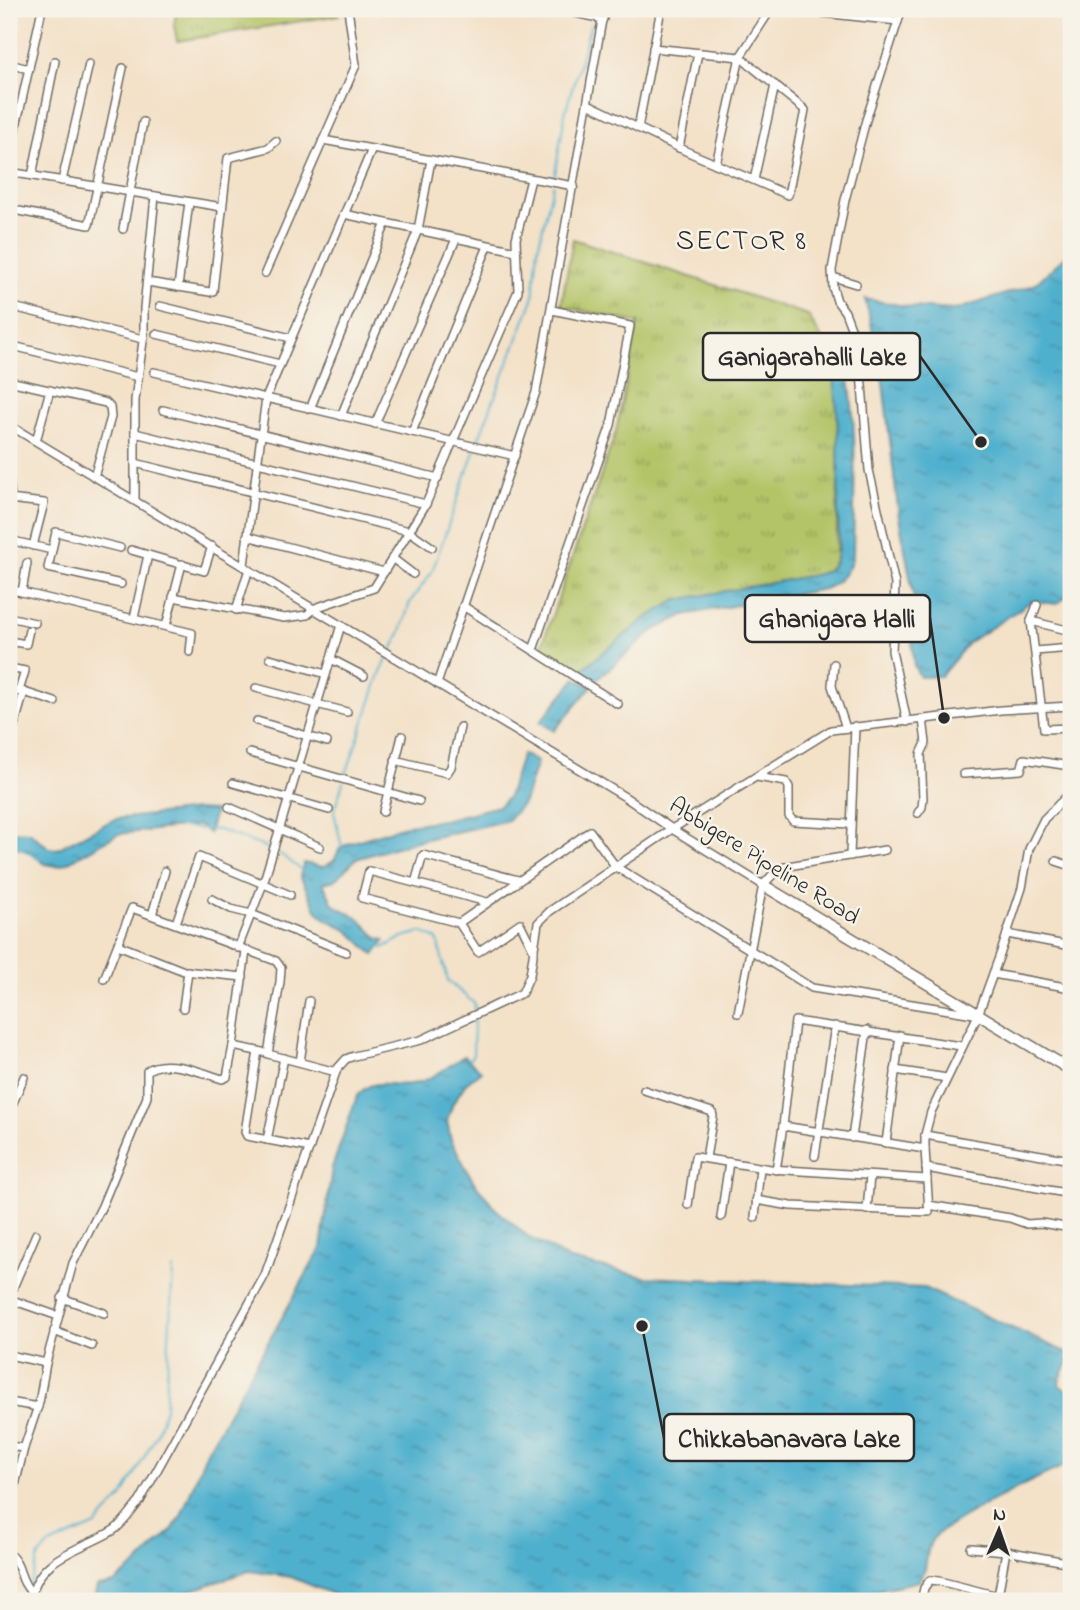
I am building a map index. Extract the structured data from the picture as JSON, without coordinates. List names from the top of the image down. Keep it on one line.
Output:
{"streets":{"main road":["Abbigere Pipeline Road"]},"districts":["SECTOR 8"],"places":["Ganigarahalli Lake","Ghanigara Halli","Chikkabanavara Lake"],"north":"top"}
